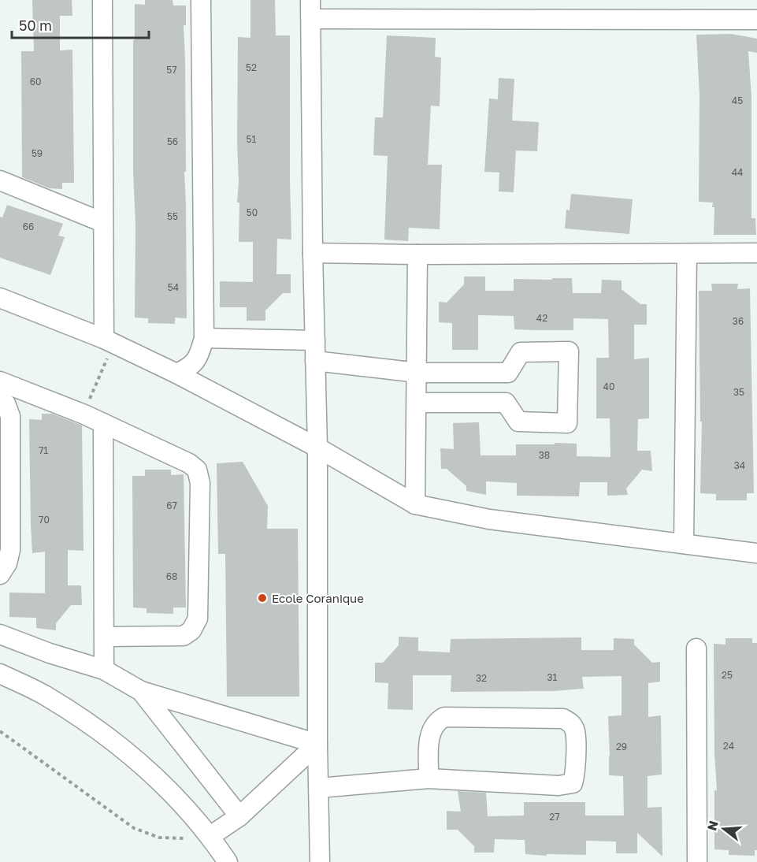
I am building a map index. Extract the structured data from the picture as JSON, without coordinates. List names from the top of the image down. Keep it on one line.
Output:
{"places":["Ecole Coranique"],"house_numbers":["52","57","60","45","51","56","59","44","50","55","66","54","42","36","40","35","71","38","34","67","70","68","25","31","32","24","29","27"],"scale_bar":"50 m","north":"left"}
